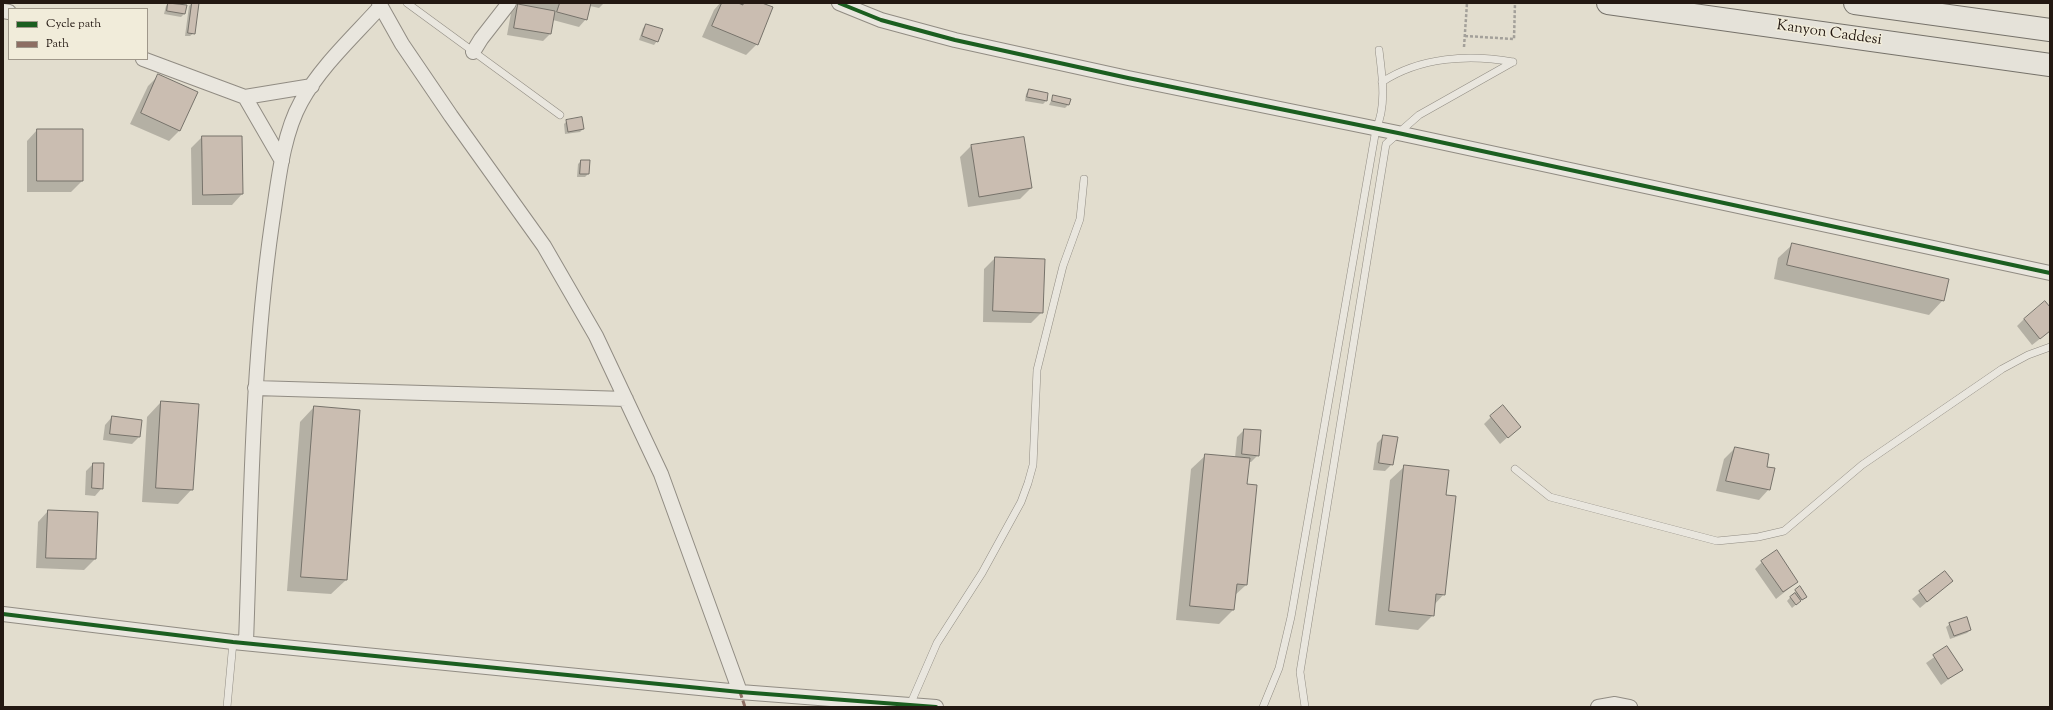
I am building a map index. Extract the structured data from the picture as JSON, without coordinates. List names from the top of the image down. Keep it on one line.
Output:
{"streets":{"highway":["Kanyon Caddesi"]},"legend":["Cycle path","Path"]}
